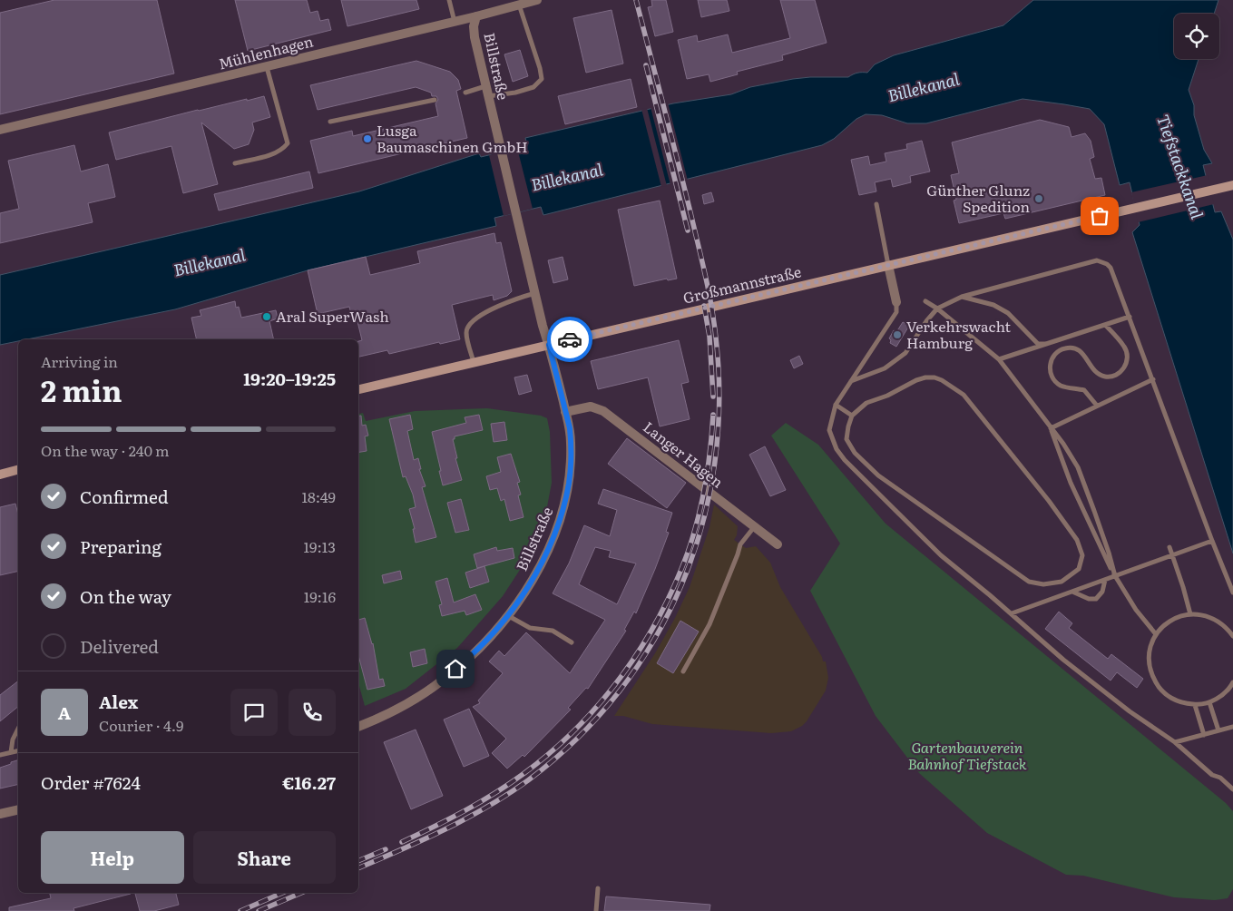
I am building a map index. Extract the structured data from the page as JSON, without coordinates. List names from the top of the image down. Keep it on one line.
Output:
{"streets":{"main road":["Großmannstraße"],"street":["Mühlenhagen","Billstraße","Langer Hagen"]},"crossings":[["Mühlenhagen","Billstraße"],["Billstraße","Großmannstraße"],["Billstraße","Langer Hagen"]],"water":["Billekanal","Tiefstackkanal"],"parks":["Gartenbauverein Bahnhof Tiefstack"],"places":["Lusga Baumaschinen GmbH","Günther Glunz Spedition","Aral SuperWash","Verkehrswacht Hamburg"],"page":{"heading":["2 min","Arriving in","19:20–19:25"],"panel":["Alex","Courier · 4.9","Order #7624","€16.27"],"bar":"On the way · 240 m","list":[["Confirmed","18:49"],["Preparing","19:13"],["On the way","19:16"],"Delivered"],"round":"A","buttons":["Help","Share"]}}
